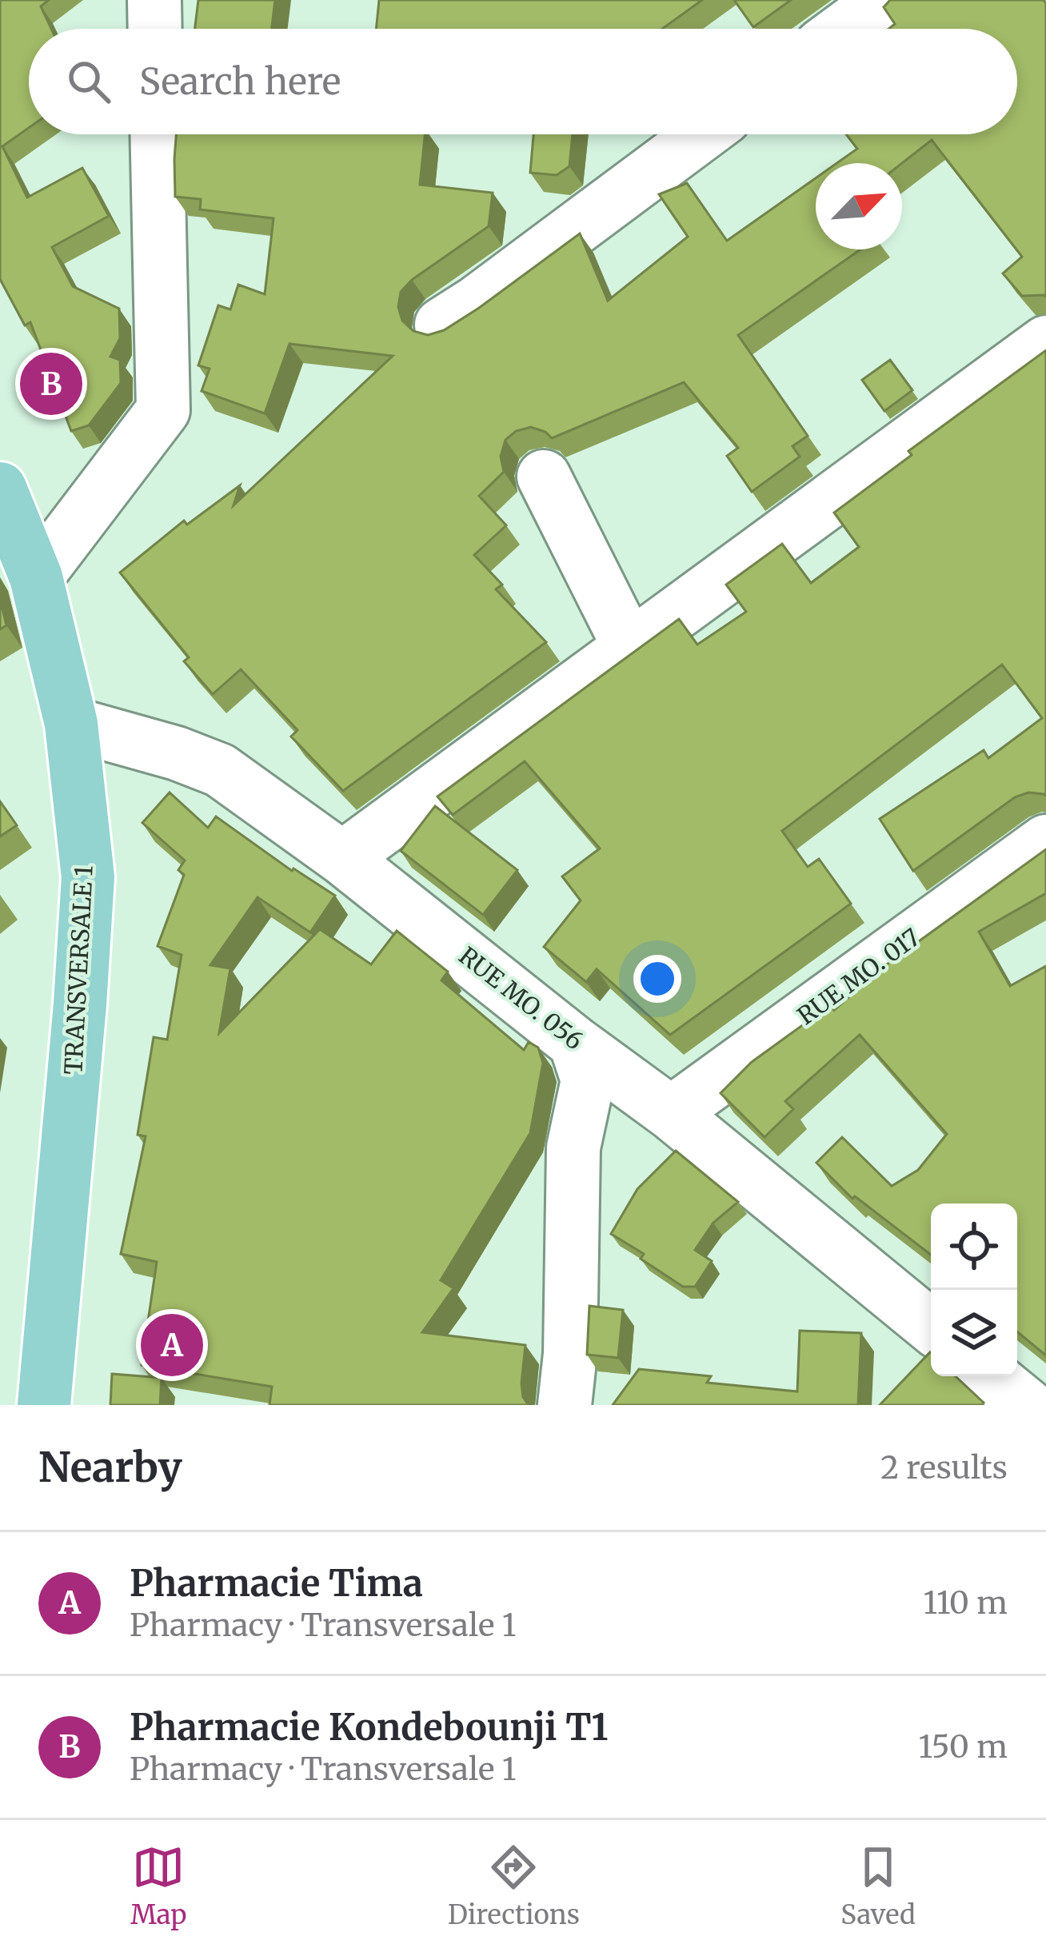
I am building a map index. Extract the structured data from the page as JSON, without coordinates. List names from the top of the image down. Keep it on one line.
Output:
{"streets":{"main road":["TRANSVERSALE 1"],"street":["RUE MO. 017","RUE MO. 056"]},"crossings":[["TRANSVERSALE 1","RUE MO. 056"],["RUE MO. 017","RUE MO. 056"]],"north":"top right","page":{"search":"Search here","pins":["B","A"],"heading":["Nearby","2 results"],"list":[{"mark":"A","name":"Pharmacie Tima","note":"Pharmacy · Transversale 1","value":"110 m"},{"mark":"B","name":"Pharmacie Kondebounji T1","note":"Pharmacy · Transversale 1","value":"150 m"}],"nav":["Map","Directions","Saved"]}}
